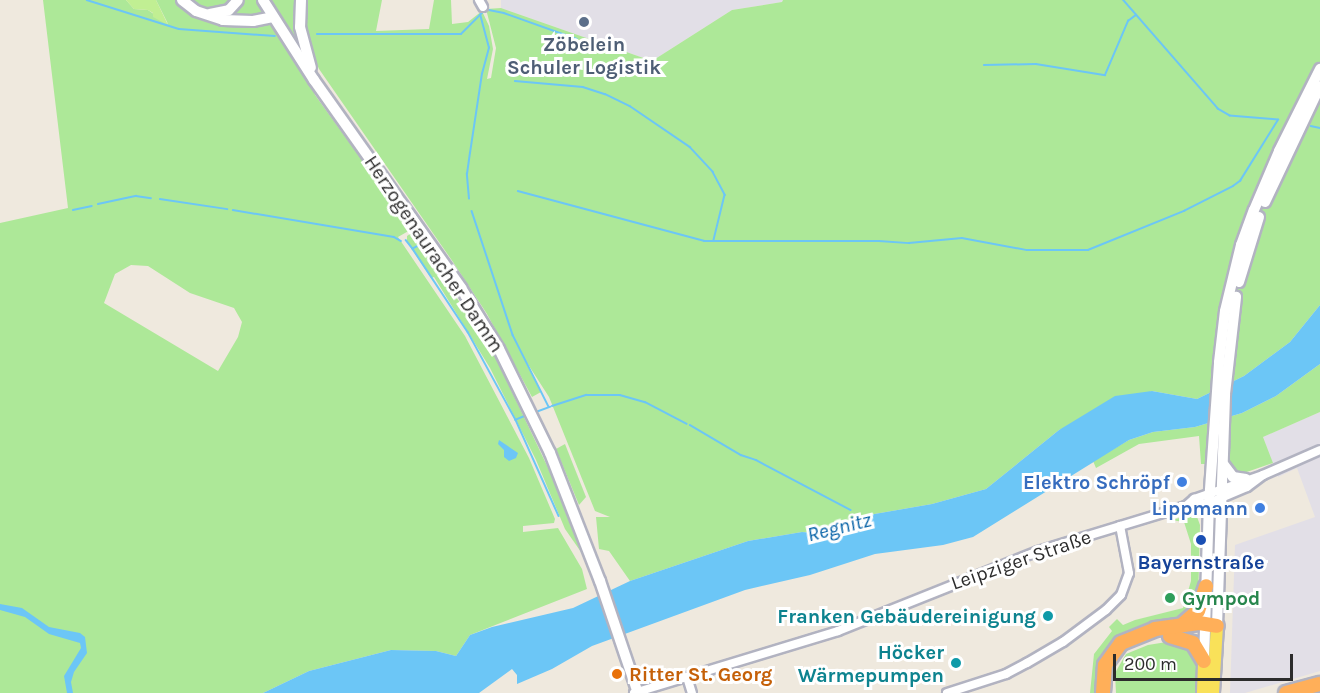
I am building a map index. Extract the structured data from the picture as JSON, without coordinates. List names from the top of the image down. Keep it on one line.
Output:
{"streets":{"main road":["Herzogenauracher Damm"],"street":["Leipziger Straße"]},"crossings":[["Herzogenauracher Damm","Leipziger Straße"]],"water":["Regnitz"],"places":["Zöbelein Schuler Logistik","Elektro Schröpf","Lippmann","Bayernstraße","Gympod","Franken Gebäudereinigung","Höcker Wärmepumpen","Ritter St. Georg"],"scale_bar":"200 m"}
